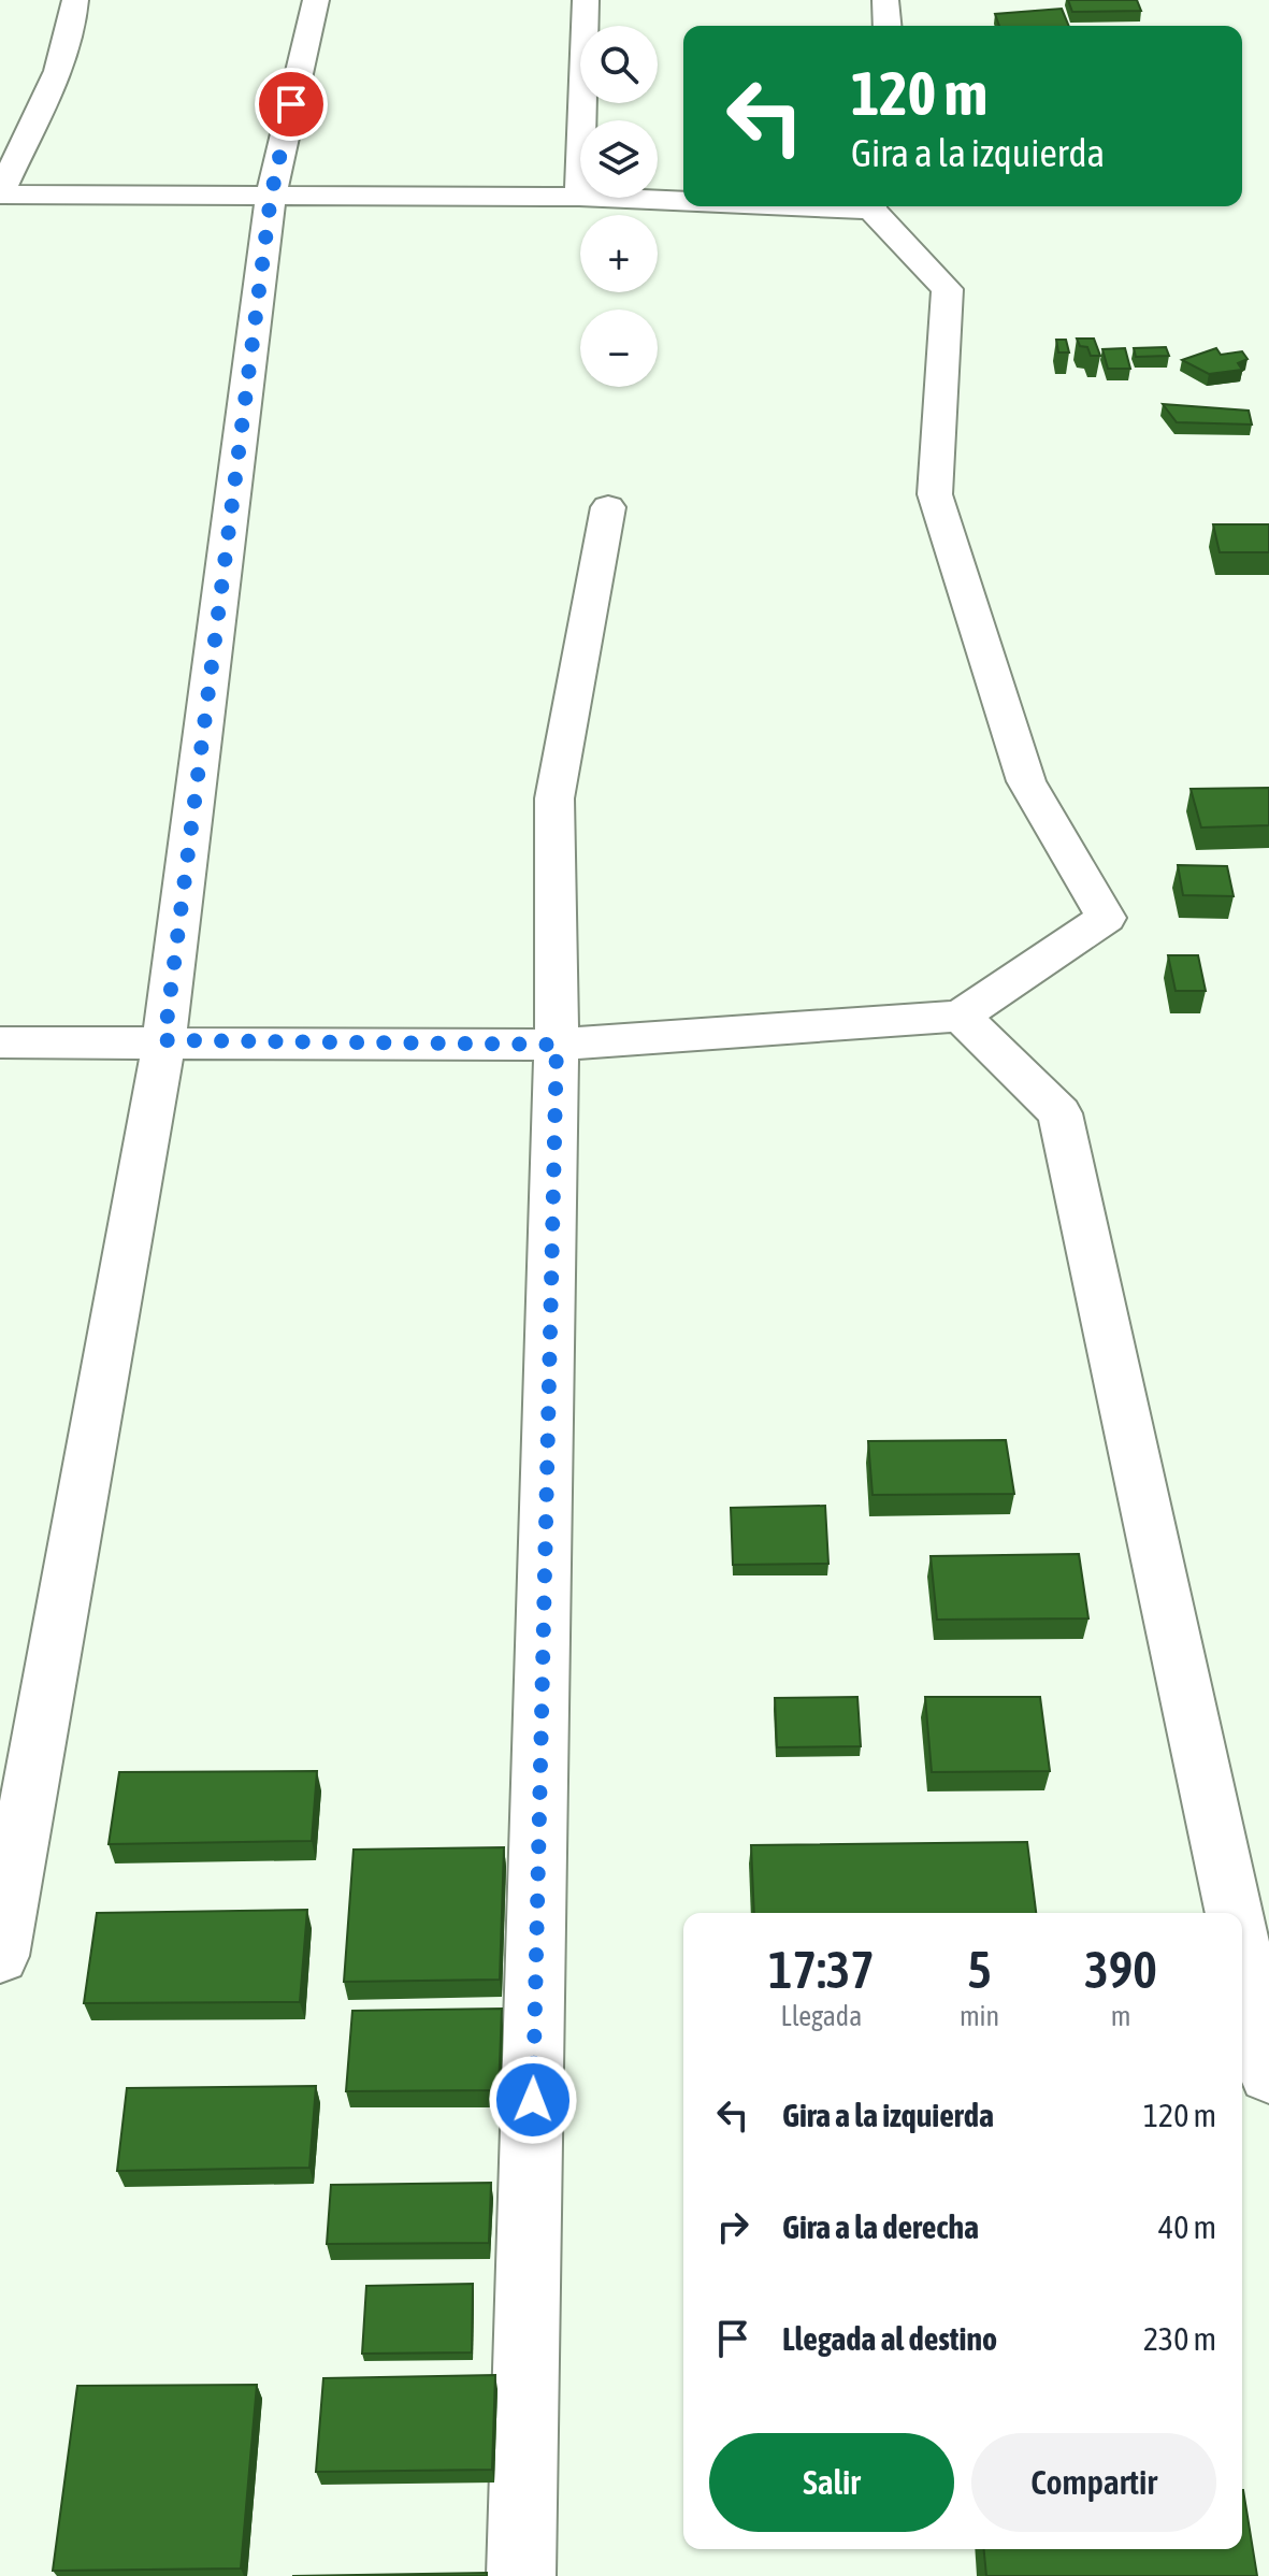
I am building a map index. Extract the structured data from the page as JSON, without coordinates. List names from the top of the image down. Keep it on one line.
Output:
{"page":{"map_buttons":["+","−"],"turn":["120 m","Gira a la izquierda"],"eta":["17:37","Llegada","5","min","390","m"],"list":[{"name":"Gira a la izquierda","value":"120 m"},{"name":"Gira a la derecha","value":"40 m"},{"name":"Llegada al destino","value":"230 m"}],"buttons":["Salir","Compartir"]}}
